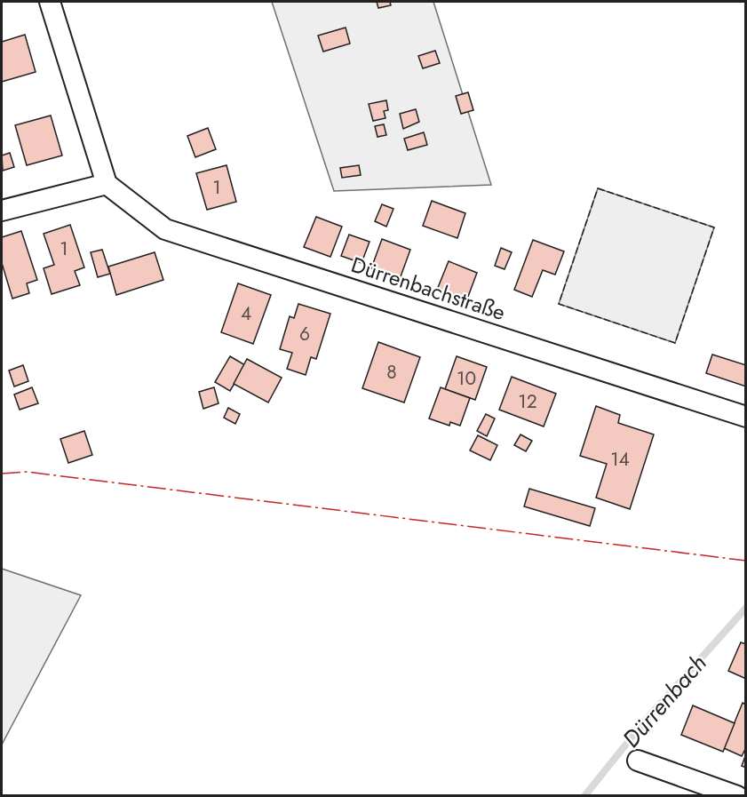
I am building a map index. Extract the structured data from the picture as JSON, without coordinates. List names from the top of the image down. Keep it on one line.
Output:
{"streets":{"street":["Dürrenbachstraße"]},"water":["Dürrenbach"],"house_numbers":["1","1","4","6","8","10","12","14"]}
